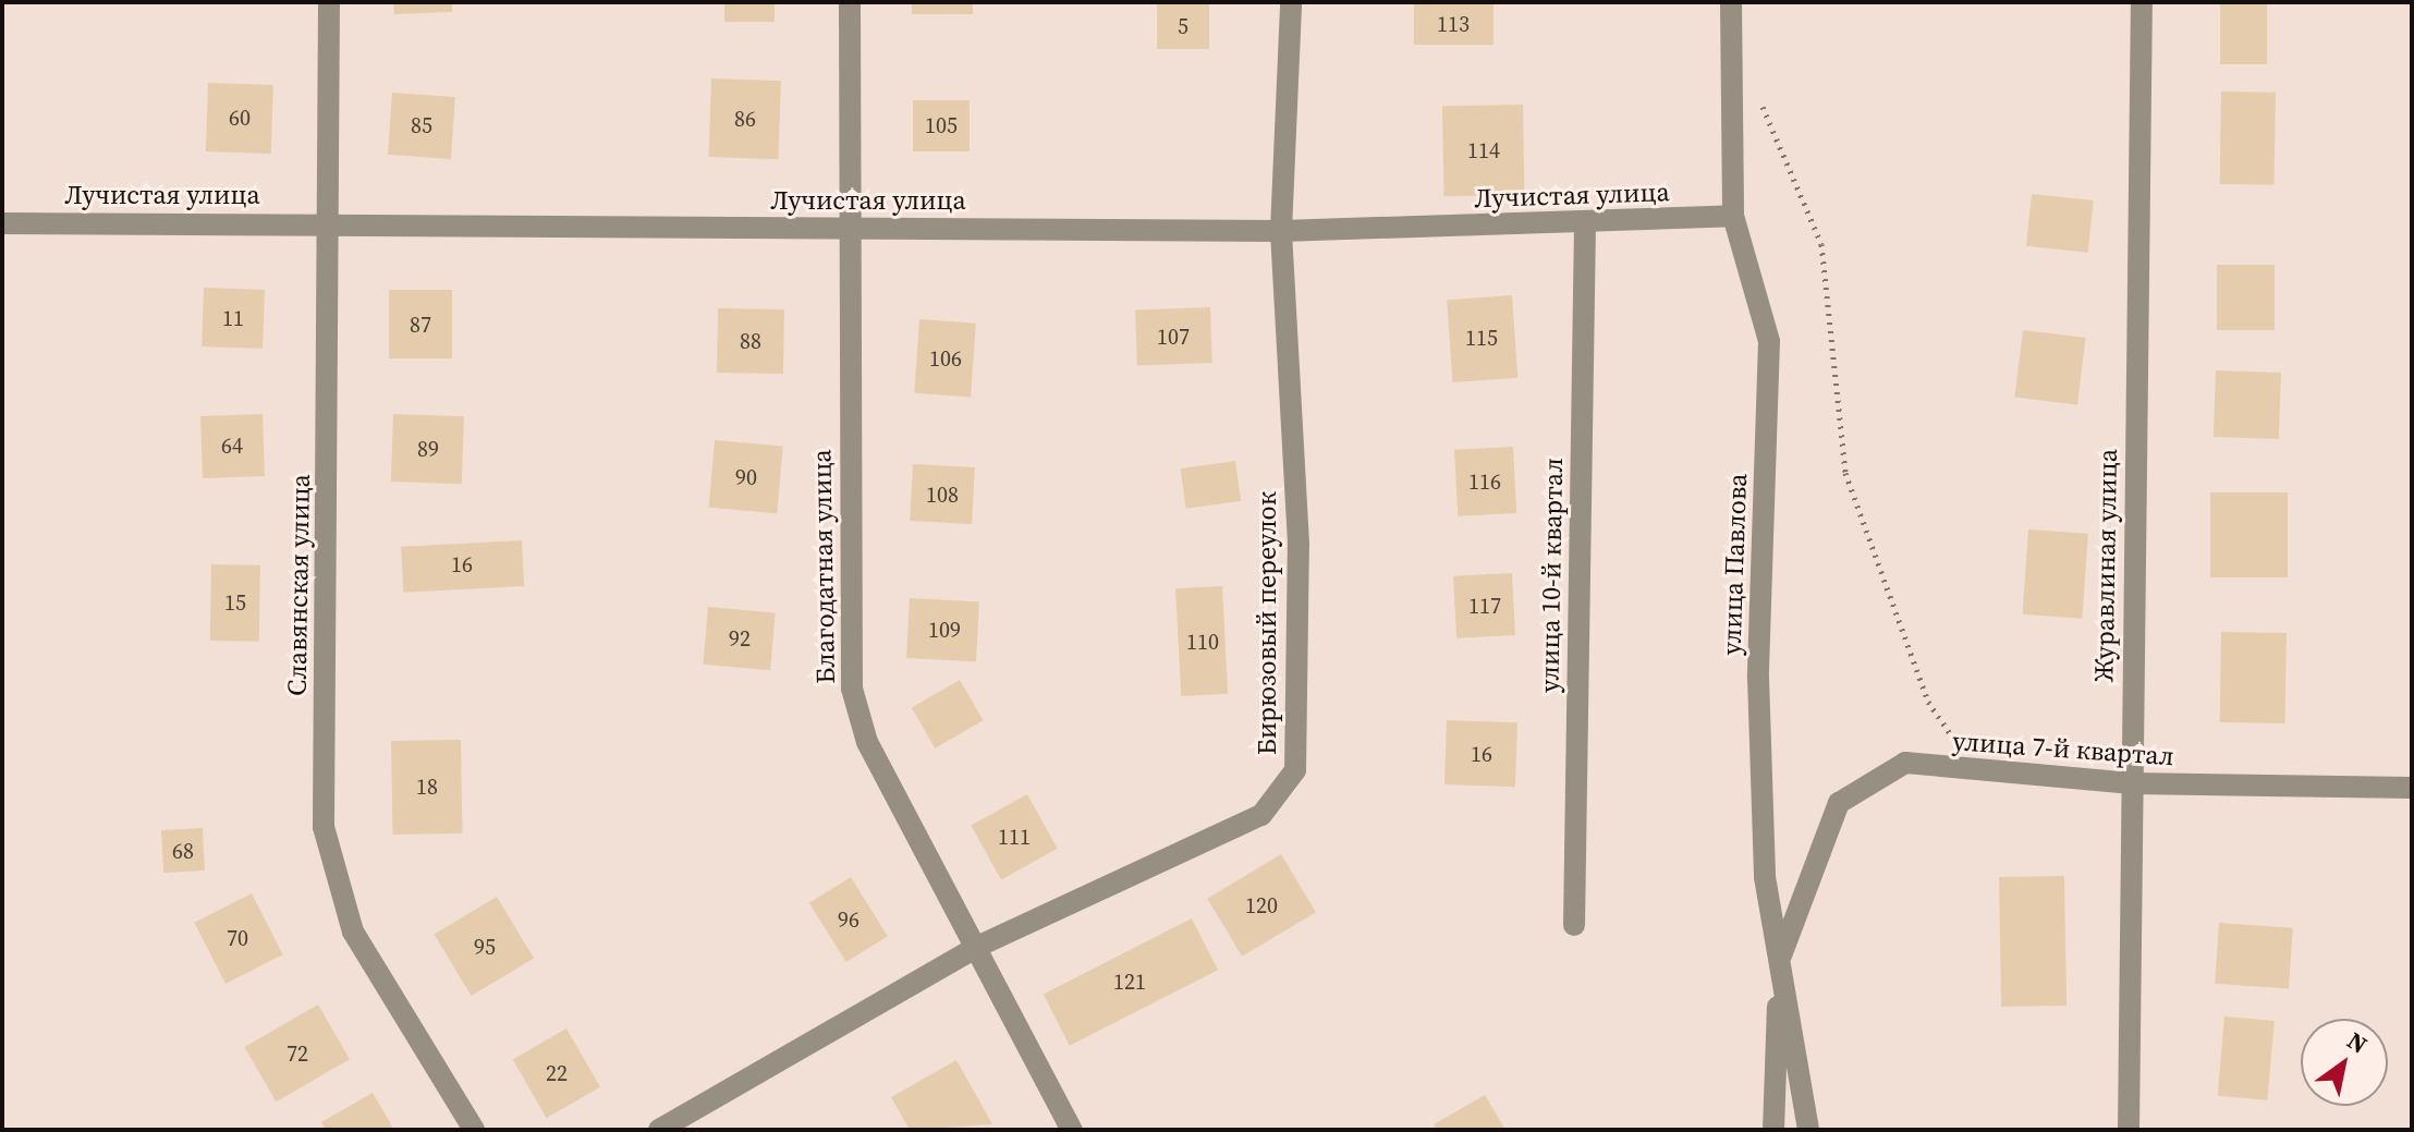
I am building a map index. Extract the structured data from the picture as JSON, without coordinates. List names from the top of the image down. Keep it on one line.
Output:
{"streets":{"street":["Лучистая улица","улица Павлова","Журавлиная улица","Благодатная улица","улица 10-й квартал","Славянская улица","Бирюзовый переулок","улица 7-й квартал"]},"crossings":[["Лучистая улица","улица Павлова"],["Лучистая улица","Благодатная улица"],["Лучистая улица","улица 10-й квартал"],["Лучистая улица","Славянская улица"],["Лучистая улица","Бирюзовый переулок"],["улица Павлова","улица 7-й квартал"],["Журавлиная улица","улица 7-й квартал"],["Благодатная улица","Бирюзовый переулок"]],"house_numbers":["113","5","60","86","85","105","114","11","87","107","115","88","106","64","89","90","116","108","16","15","117","109","92","110","16","18","111","68","120","96","70","95","121","72","22"],"north":"top right"}
